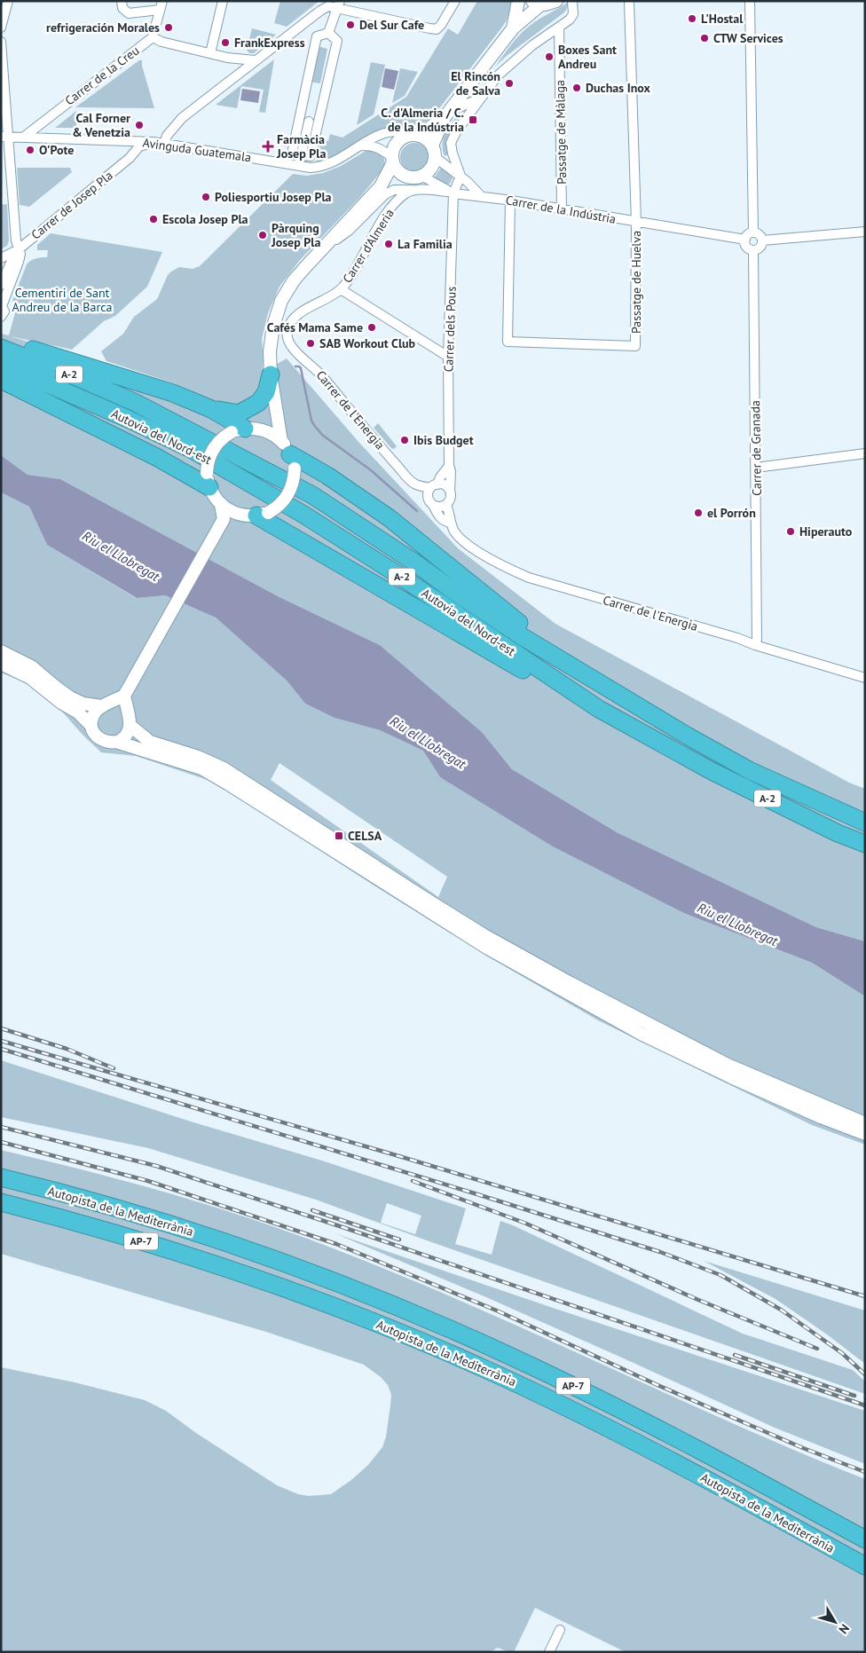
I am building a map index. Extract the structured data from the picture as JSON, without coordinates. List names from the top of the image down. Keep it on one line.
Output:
{"streets":{"highway":["A-2","Autovia del Nord-est","Autopista de la Mediterrània","AP-7"],"street":["Carrer de la Creu","Passatge de Màlaga","Avinguda Guatemala","Carrer de Josep Pla","Carrer de la Indústria","Carrer d'Almeria","Passatge de Huelva","Carrer dels Pous","Carrer de l'Energia","Carrer de Granada"]},"crossings":[["Carrer de la Creu","Avinguda Guatemala"],["Passatge de Màlaga","Carrer de la Indústria"],["Avinguda Guatemala","Carrer de Josep Pla"],["Avinguda Guatemala","Carrer de la Indústria"],["Carrer de la Indústria","Passatge de Huelva"],["Carrer de la Indústria","Carrer dels Pous"],["Carrer de la Indústria","Carrer de Granada"],["Carrer d'Almeria","Carrer de l'Energia"],["Carrer dels Pous","Carrer de l'Energia"],["Carrer de l'Energia","Carrer de Granada"]],"water":["Riu el Llobregat"],"parks":["Cementiri de Sant Andreu de la Barca"],"places":{"other":["L'Hostal","Del Sur Cafe","refrigeración Morales","CTW Services","FrankExpress","Boxes Sant Andreu","El Rincón de Salva","Duchas Inox","Cal Forner & Venetzia","O'Pote","Poliesportiu Josep Pla","Escola Josep Pla","Pàrquing Josep Pla","La Familia","Cafés Mama Same","SAB Workout Club","Ibis Budget","el Porrón","Hiperauto"],"transit":["C. d'Almeria / C. de la Indústria","CELSA"],"health":["Farmàcia Josep Pla"]},"north":"bottom right"}
